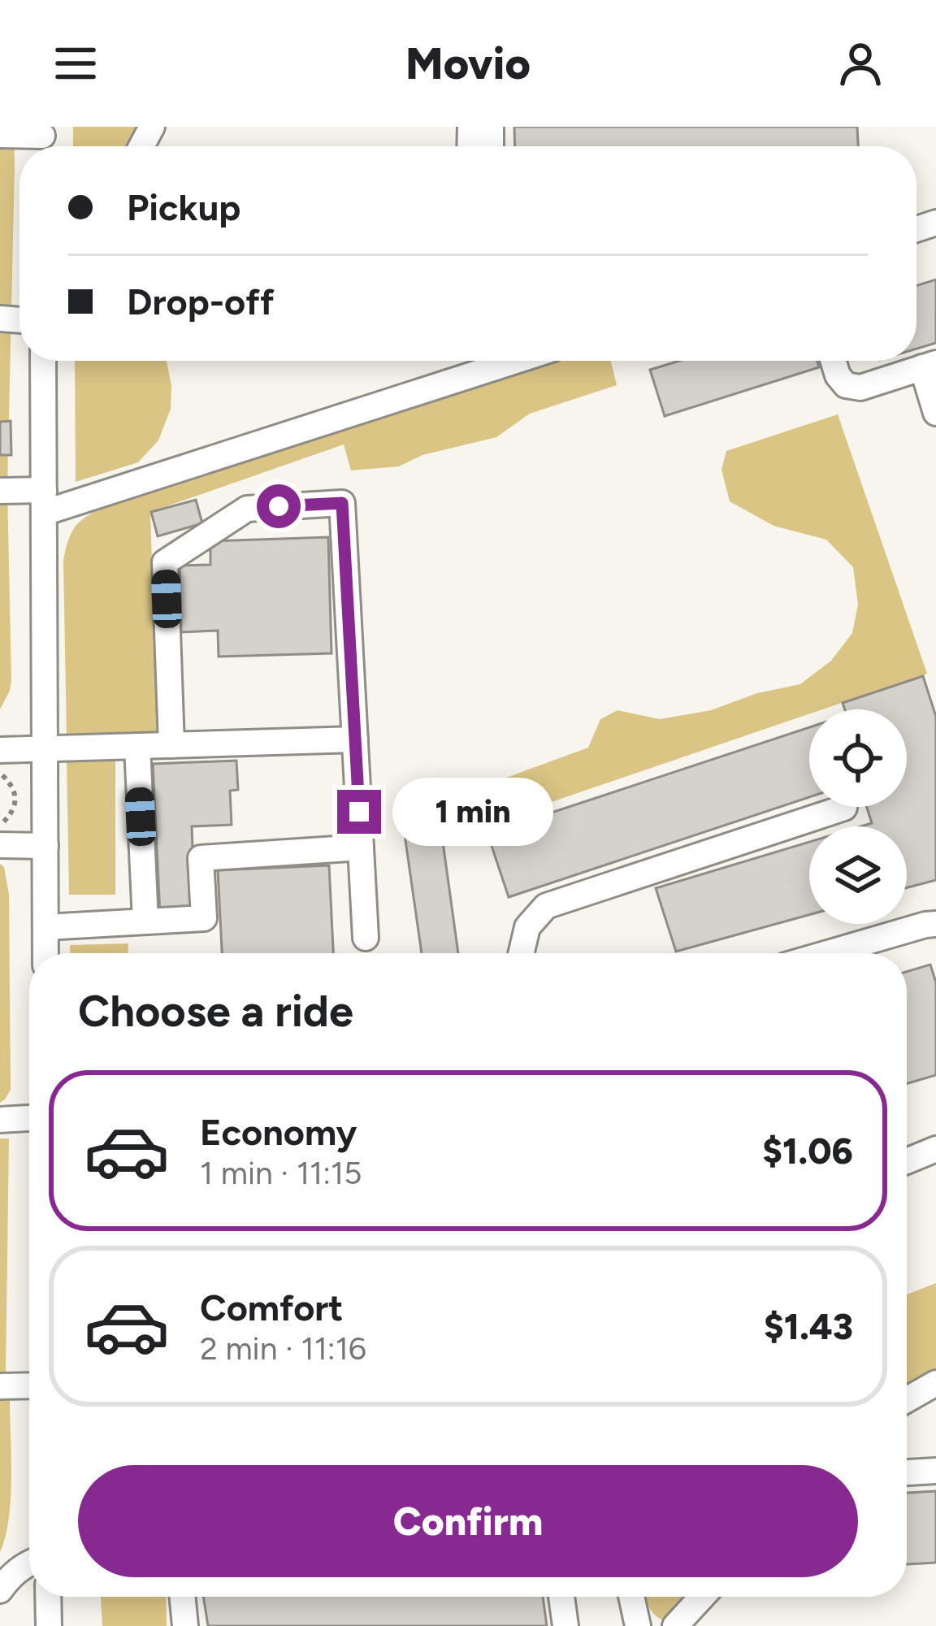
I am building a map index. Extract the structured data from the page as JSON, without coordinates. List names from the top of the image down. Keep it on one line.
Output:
{"page":{"header":"Movio","banner":["Pickup","Drop-off"],"bubble":"1 min","heading":"Choose a ride","list":[{"name":"Economy","note":"1 min · 11:15","value":"$1.06"},{"name":"Comfort","note":"2 min · 11:16","value":"$1.43"}],"buttons":"Confirm"}}
